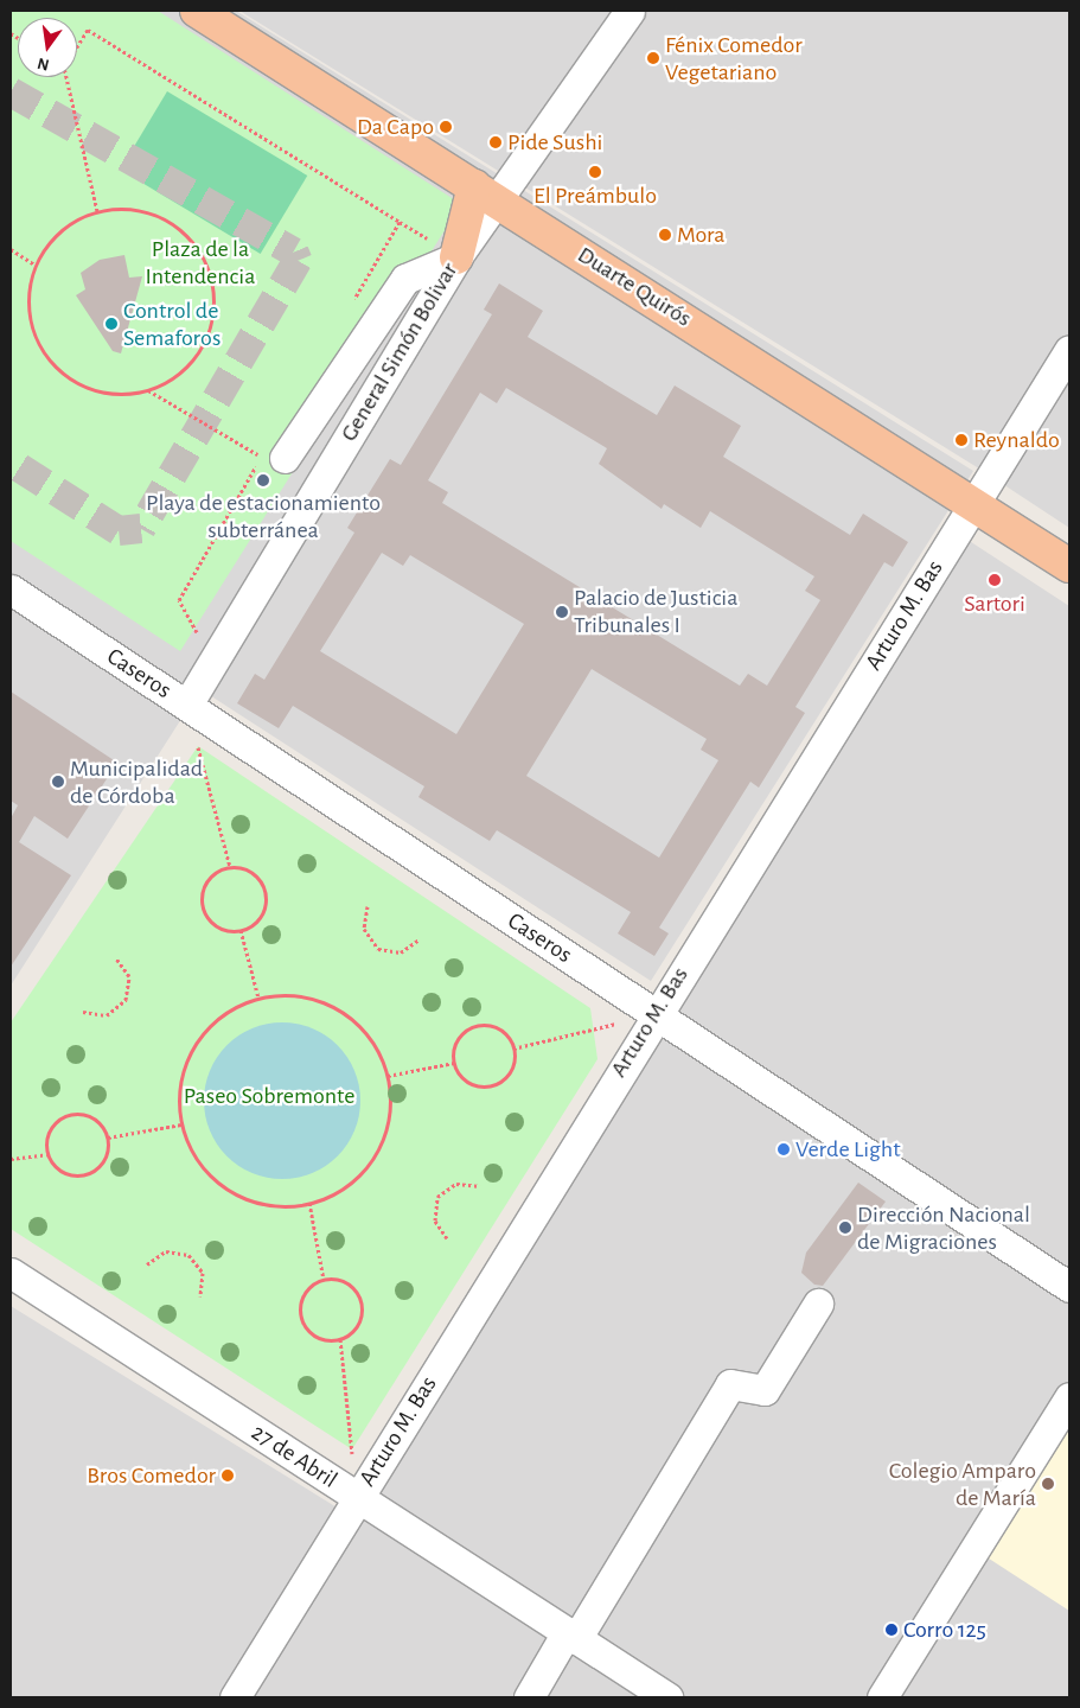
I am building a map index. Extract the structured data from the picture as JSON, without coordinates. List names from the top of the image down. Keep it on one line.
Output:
{"streets":{"main road":["Duarte Quirós"],"street":["General Simón Bolivar","Arturo M. Bas","Caseros","27 de Abril"]},"crossings":[["Duarte Quirós","Arturo M. Bas"],["General Simón Bolivar","Caseros"],["Arturo M. Bas","Caseros"],["Arturo M. Bas","27 de Abril"]],"parks":["Plaza de la Intendencia","Paseo Sobremonte"],"places":["Fénix Comedor Vegetariano","Da Capo","Pide Sushi","El Preámbulo","Mora","Control de Semaforos","Reynaldo","Playa de estacionamiento subterránea","Sartori","Palacio de Justicia Tribunales I","Municipalidad de Córdoba","Verde Light","Dirección Nacional de Migraciones","Bros Comedor","Colegio Amparo de María","Corro 125"],"north":"bottom"}
